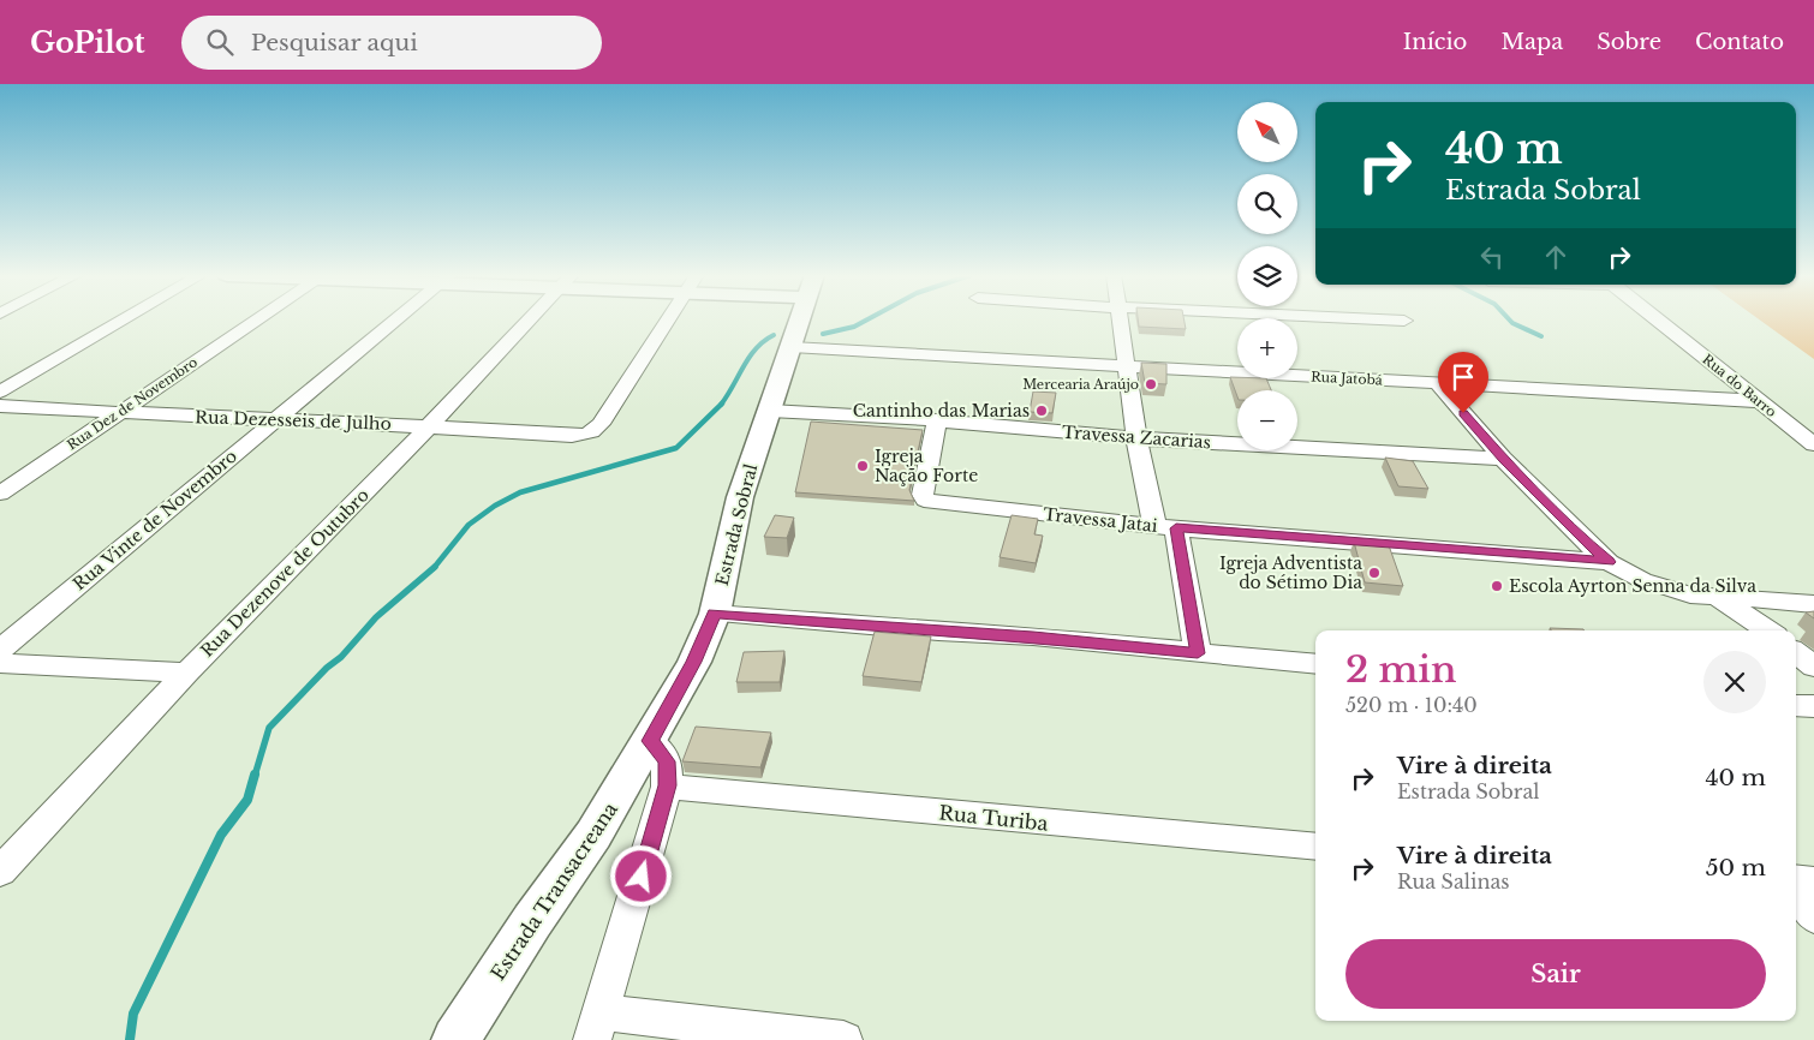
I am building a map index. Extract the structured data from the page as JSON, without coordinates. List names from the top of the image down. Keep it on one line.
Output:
{"streets":{"street":["Rua Jatobá","Rua do Barro","Rua Dez de Novembro","Rua Dezesseis de Julho","Travessa Zacarias","Rua Vinte de Novembro","Travessa Jatai","Estrada Sobral","Rua Dezenove de Outubro","Rua Turiba","Estrada Transacreana"]},"crossings":[["Rua Jatobá","Rua do Barro"],["Rua Jatobá","Estrada Sobral"],["Rua Dez de Novembro","Rua Dezesseis de Julho"],["Rua Dezesseis de Julho","Rua Vinte de Novembro"],["Rua Dezesseis de Julho","Rua Dezenove de Outubro"],["Travessa Zacarias","Travessa Jatai"],["Travessa Zacarias","Estrada Sobral"],["Estrada Sobral","Estrada Transacreana"]],"places":["Mercearia Araújo","Cantinho das Marias","Igreja Nação Forte","Igreja Adventista do Sétimo Dia","Escola Ayrton Senna da Silva"],"north":"top left","page":{"header":"GoPilot","search":"Pesquisar aqui","nav":["Início","Mapa","Sobre","Contato"],"map_buttons":["+","−"],"turn":["40 m","Estrada Sobral"],"heading":["2 min","520 m · 10:40"],"list":[{"name":"Vire à direita","note":"Estrada Sobral","value":"40 m"},{"name":"Vire à direita","note":"Rua Salinas","value":"50 m"}],"buttons":"Sair"}}
